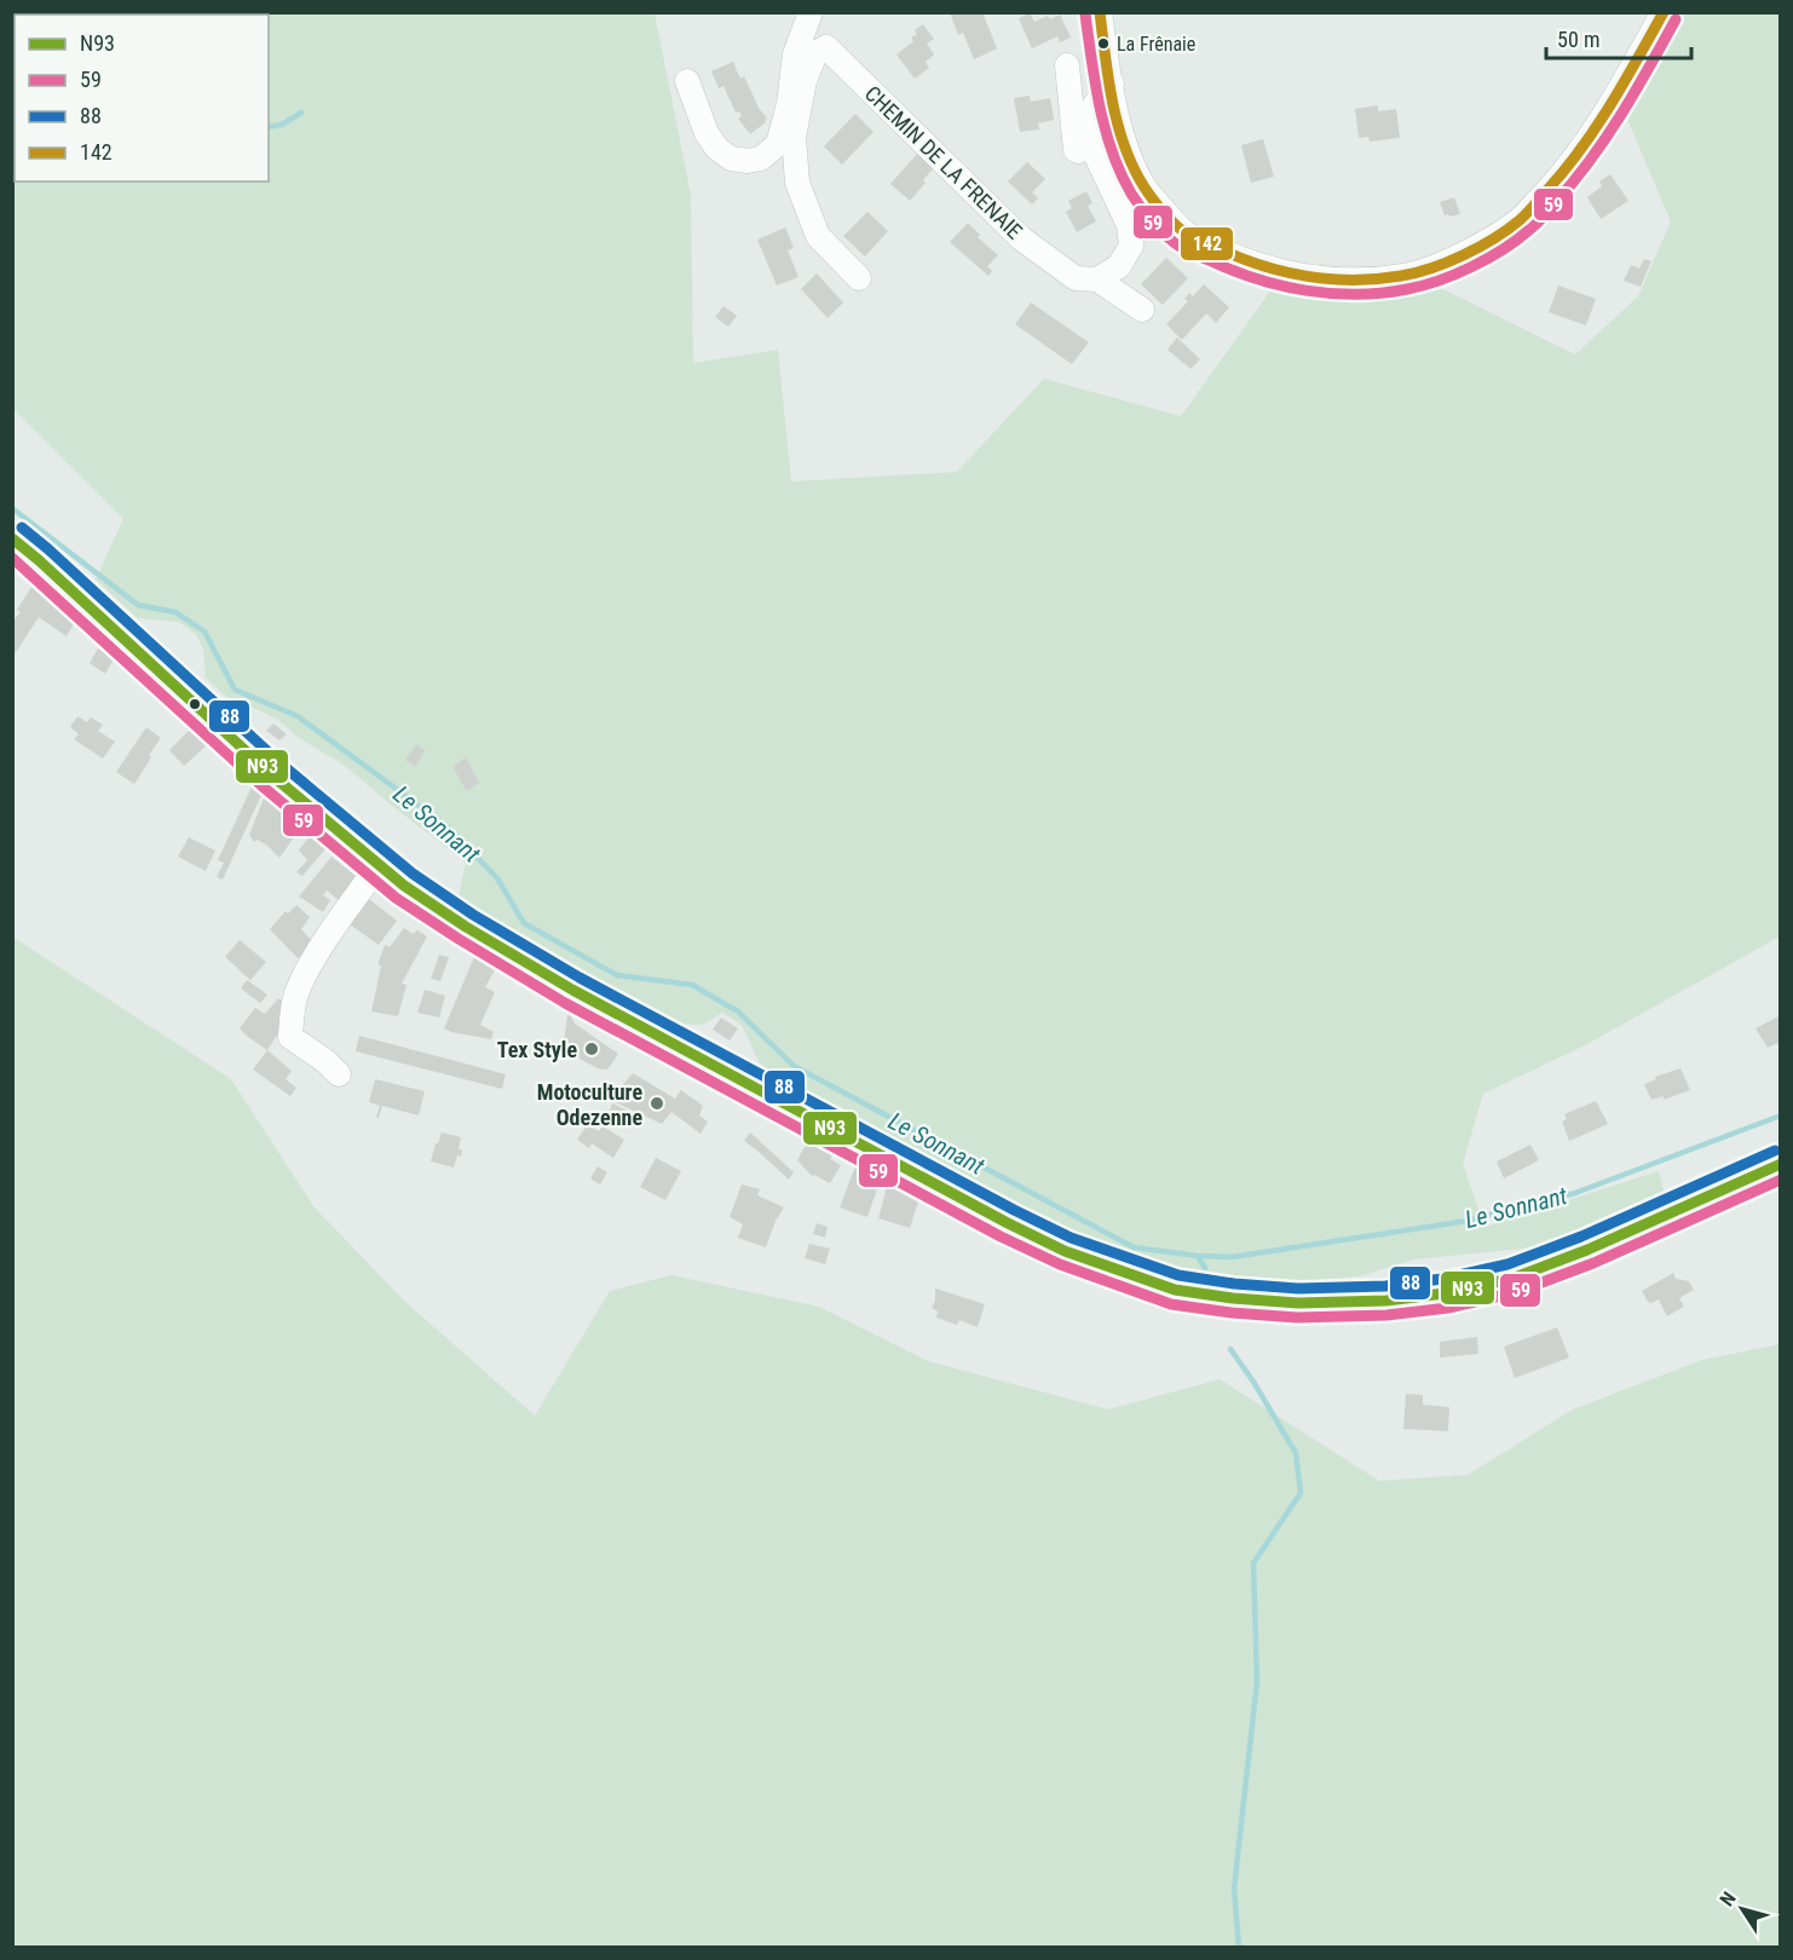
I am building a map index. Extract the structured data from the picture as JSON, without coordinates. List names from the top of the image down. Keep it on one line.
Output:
{"streets":{"street":["CHEMIN DE LA FRENAIE"]},"water":["Le Sonnant"],"places":["La Frênaie","Tex Style","Motoculture Odezenne"],"lines":["transit line 142","transit line 59","transit line 88","transit line N93"],"legend":["N93","59","88","142"],"scale_bar":"50 m","north":"top left"}
